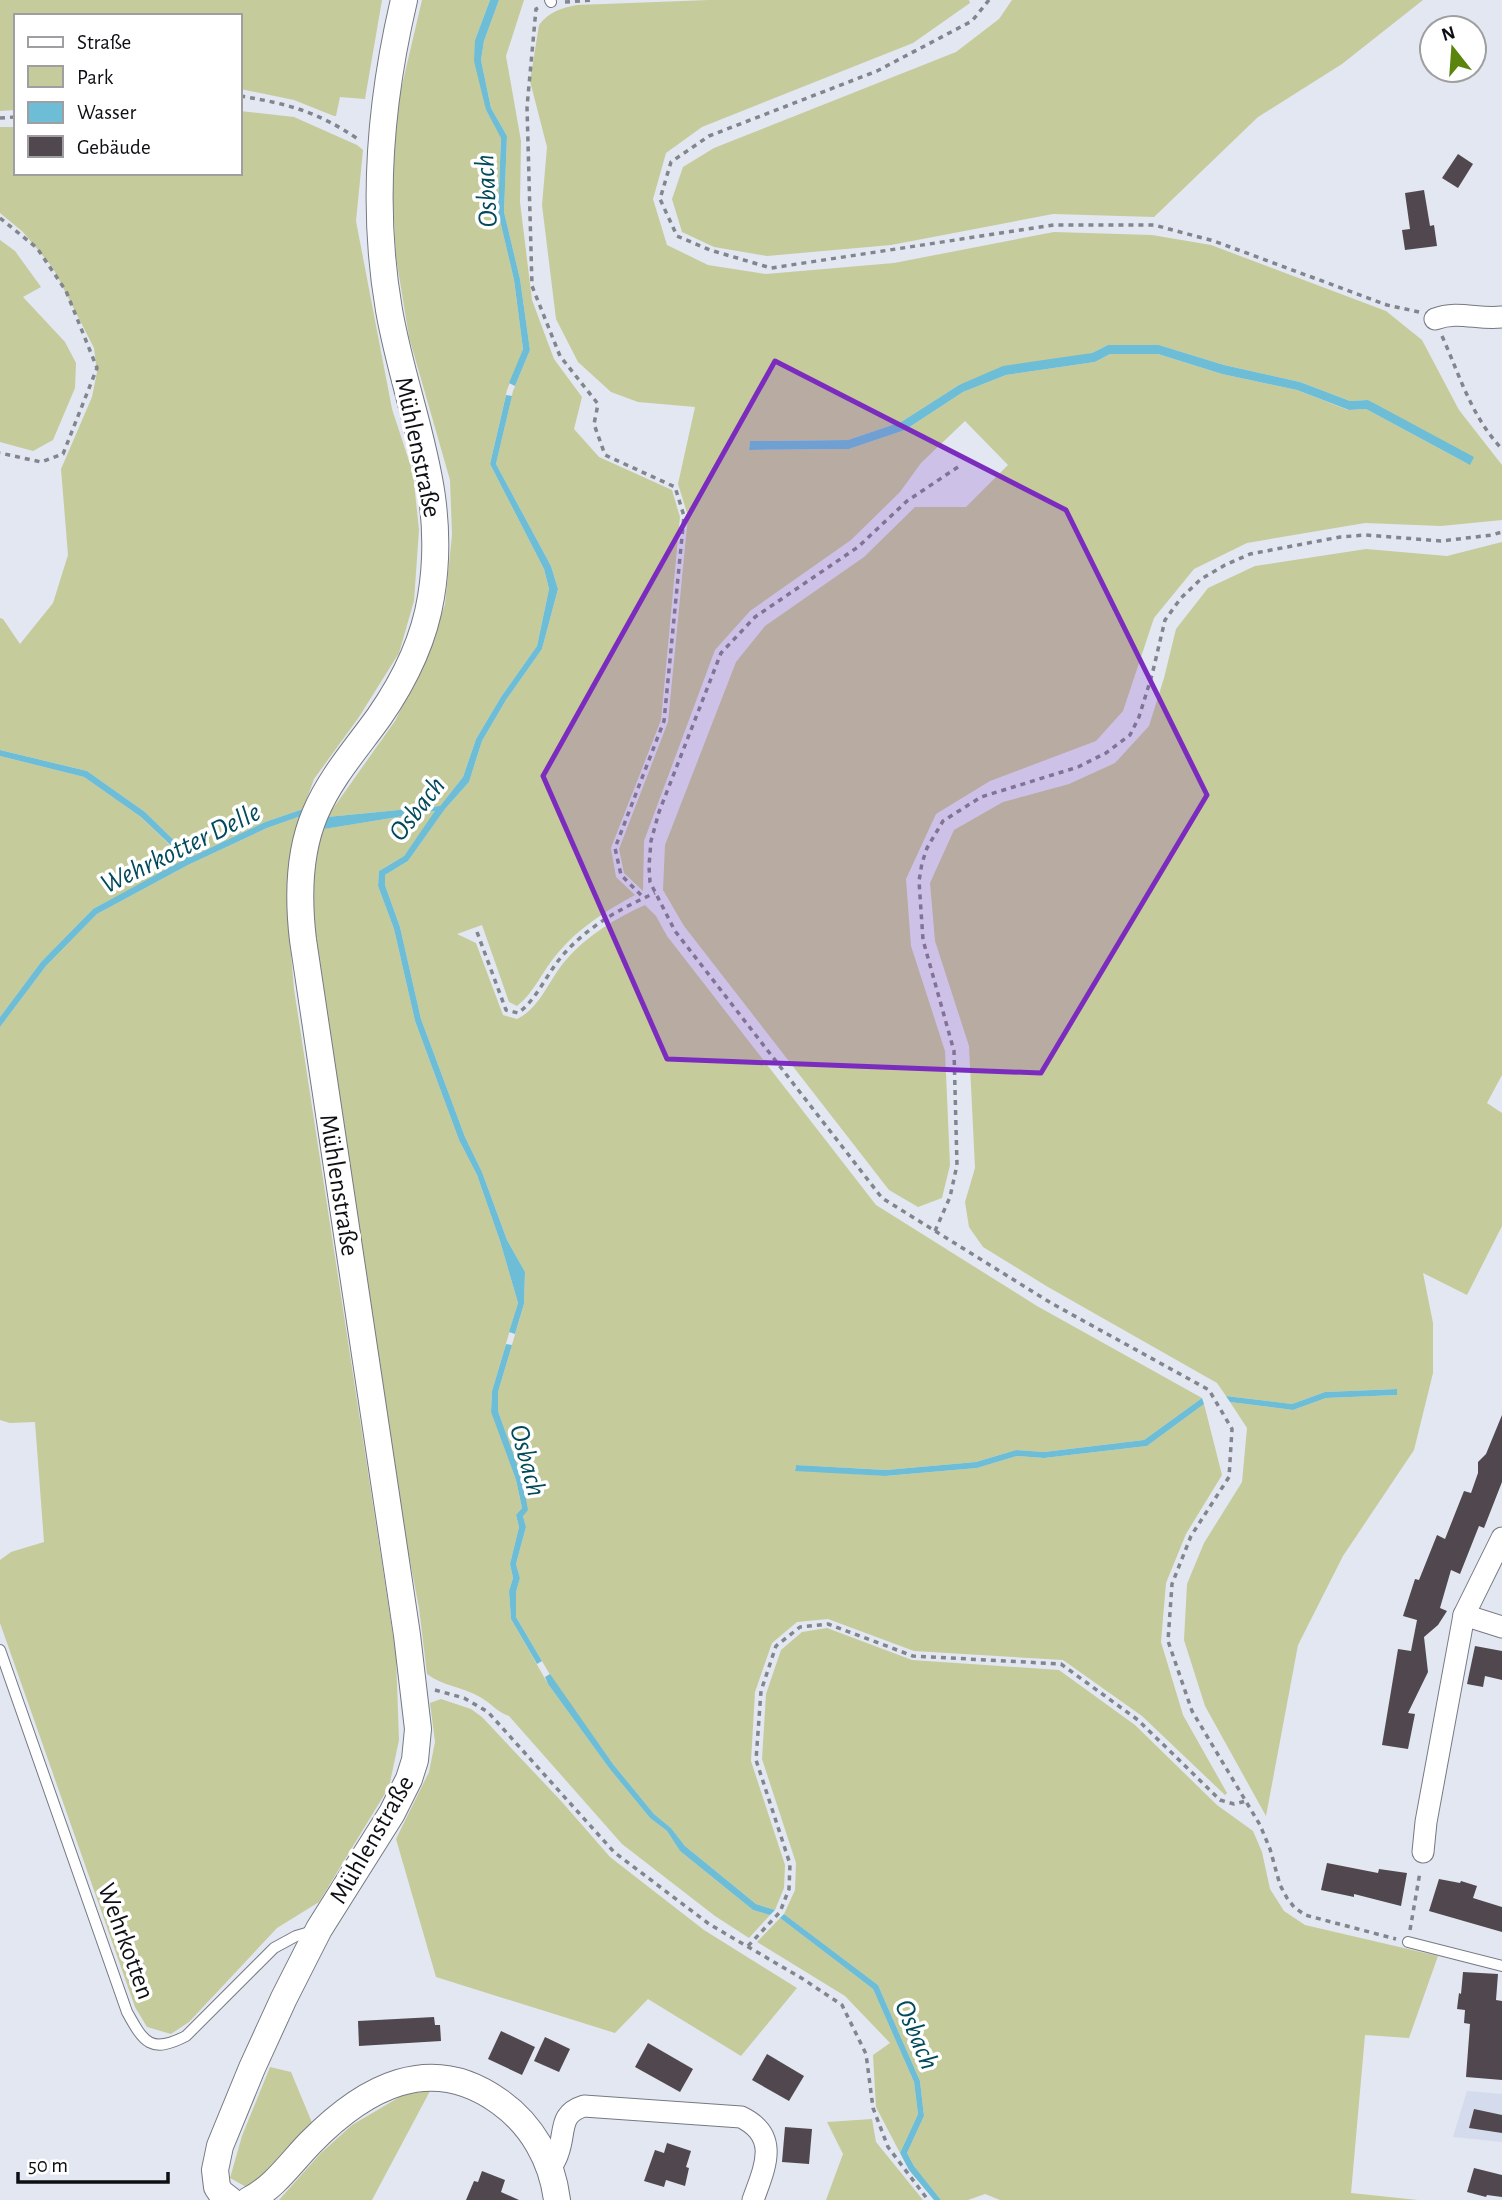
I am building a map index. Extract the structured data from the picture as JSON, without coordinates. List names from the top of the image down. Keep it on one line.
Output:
{"streets":{"street":["Mühlenstraße"],"lane":["Wehrkotten"]},"crossings":[["Mühlenstraße","Wehrkotten"]],"water":["Osbach","Wehrkotter Delle"],"legend":["Straße","Park","Wasser","Gebäude"],"scale_bar":"50 m","north":"top"}
